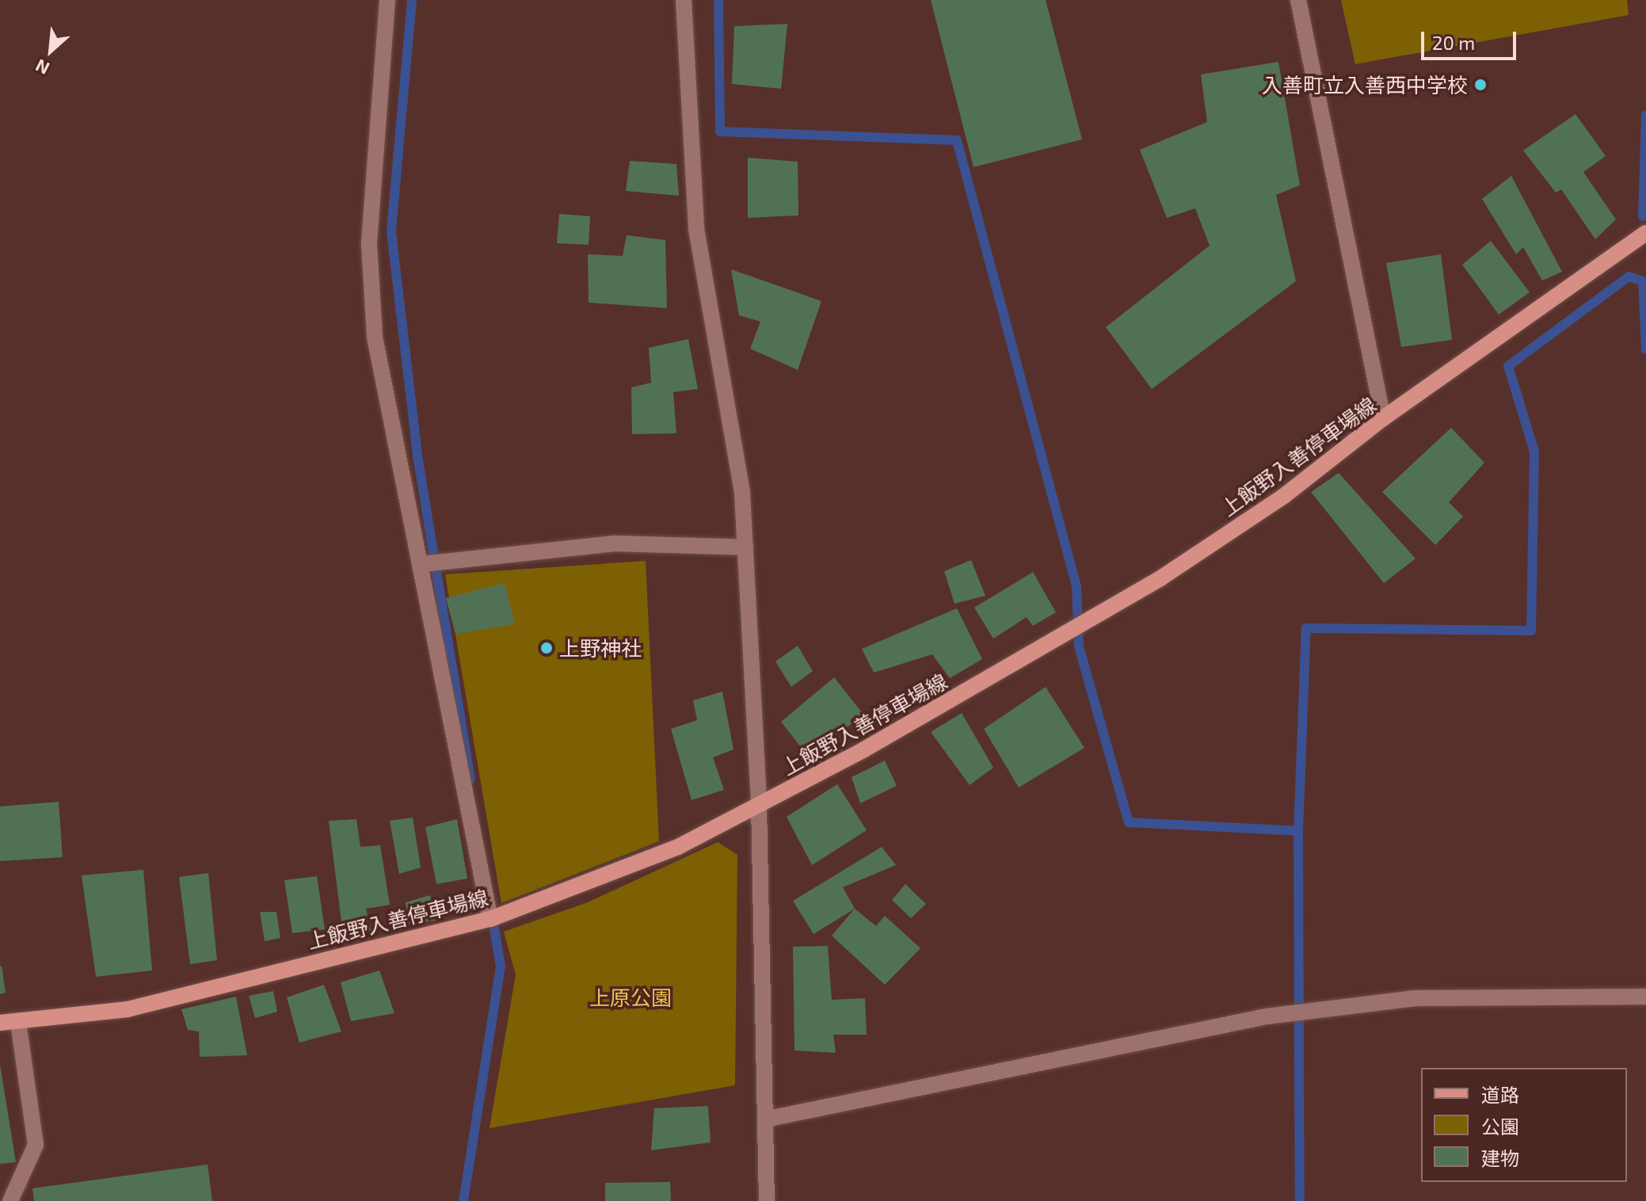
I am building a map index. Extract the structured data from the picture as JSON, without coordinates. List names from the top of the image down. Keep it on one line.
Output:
{"streets":{"main road":["上飯野入善停車場線"]},"parks":["上原公園"],"places":["入善町立入善西中学校","上野神社"],"legend":["道路","公園","建物"],"scale_bar":"20 m","north":"bottom left"}
